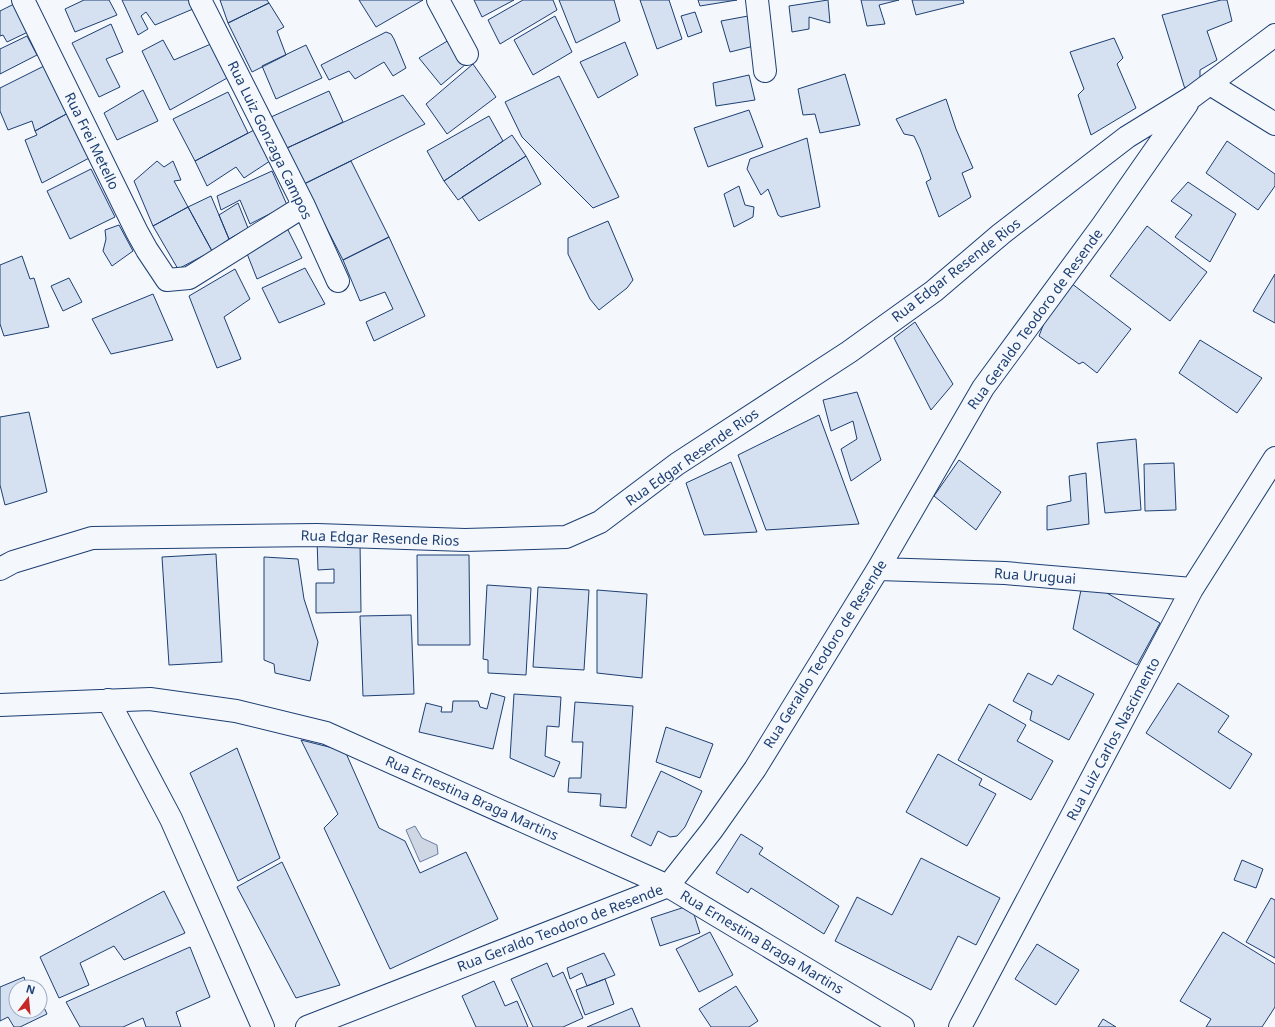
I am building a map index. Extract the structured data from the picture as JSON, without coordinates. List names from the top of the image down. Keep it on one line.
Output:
{"streets":{"street":["Rua Luiz Gonzaga Campos","Rua Frei Metello","Rua Edgar Resende Rios","Rua Geraldo Teodoro de Resende","Rua Uruguai","Rua Luiz Carlos Nascimento","Rua Ernestina Braga Martins"]},"crossings":[["Rua Luiz Gonzaga Campos","Rua Frei Metello"],["Rua Edgar Resende Rios","Rua Geraldo Teodoro de Resende"],["Rua Geraldo Teodoro de Resende","Rua Uruguai"],["Rua Geraldo Teodoro de Resende","Rua Ernestina Braga Martins"],["Rua Uruguai","Rua Luiz Carlos Nascimento"]],"north":"top"}
